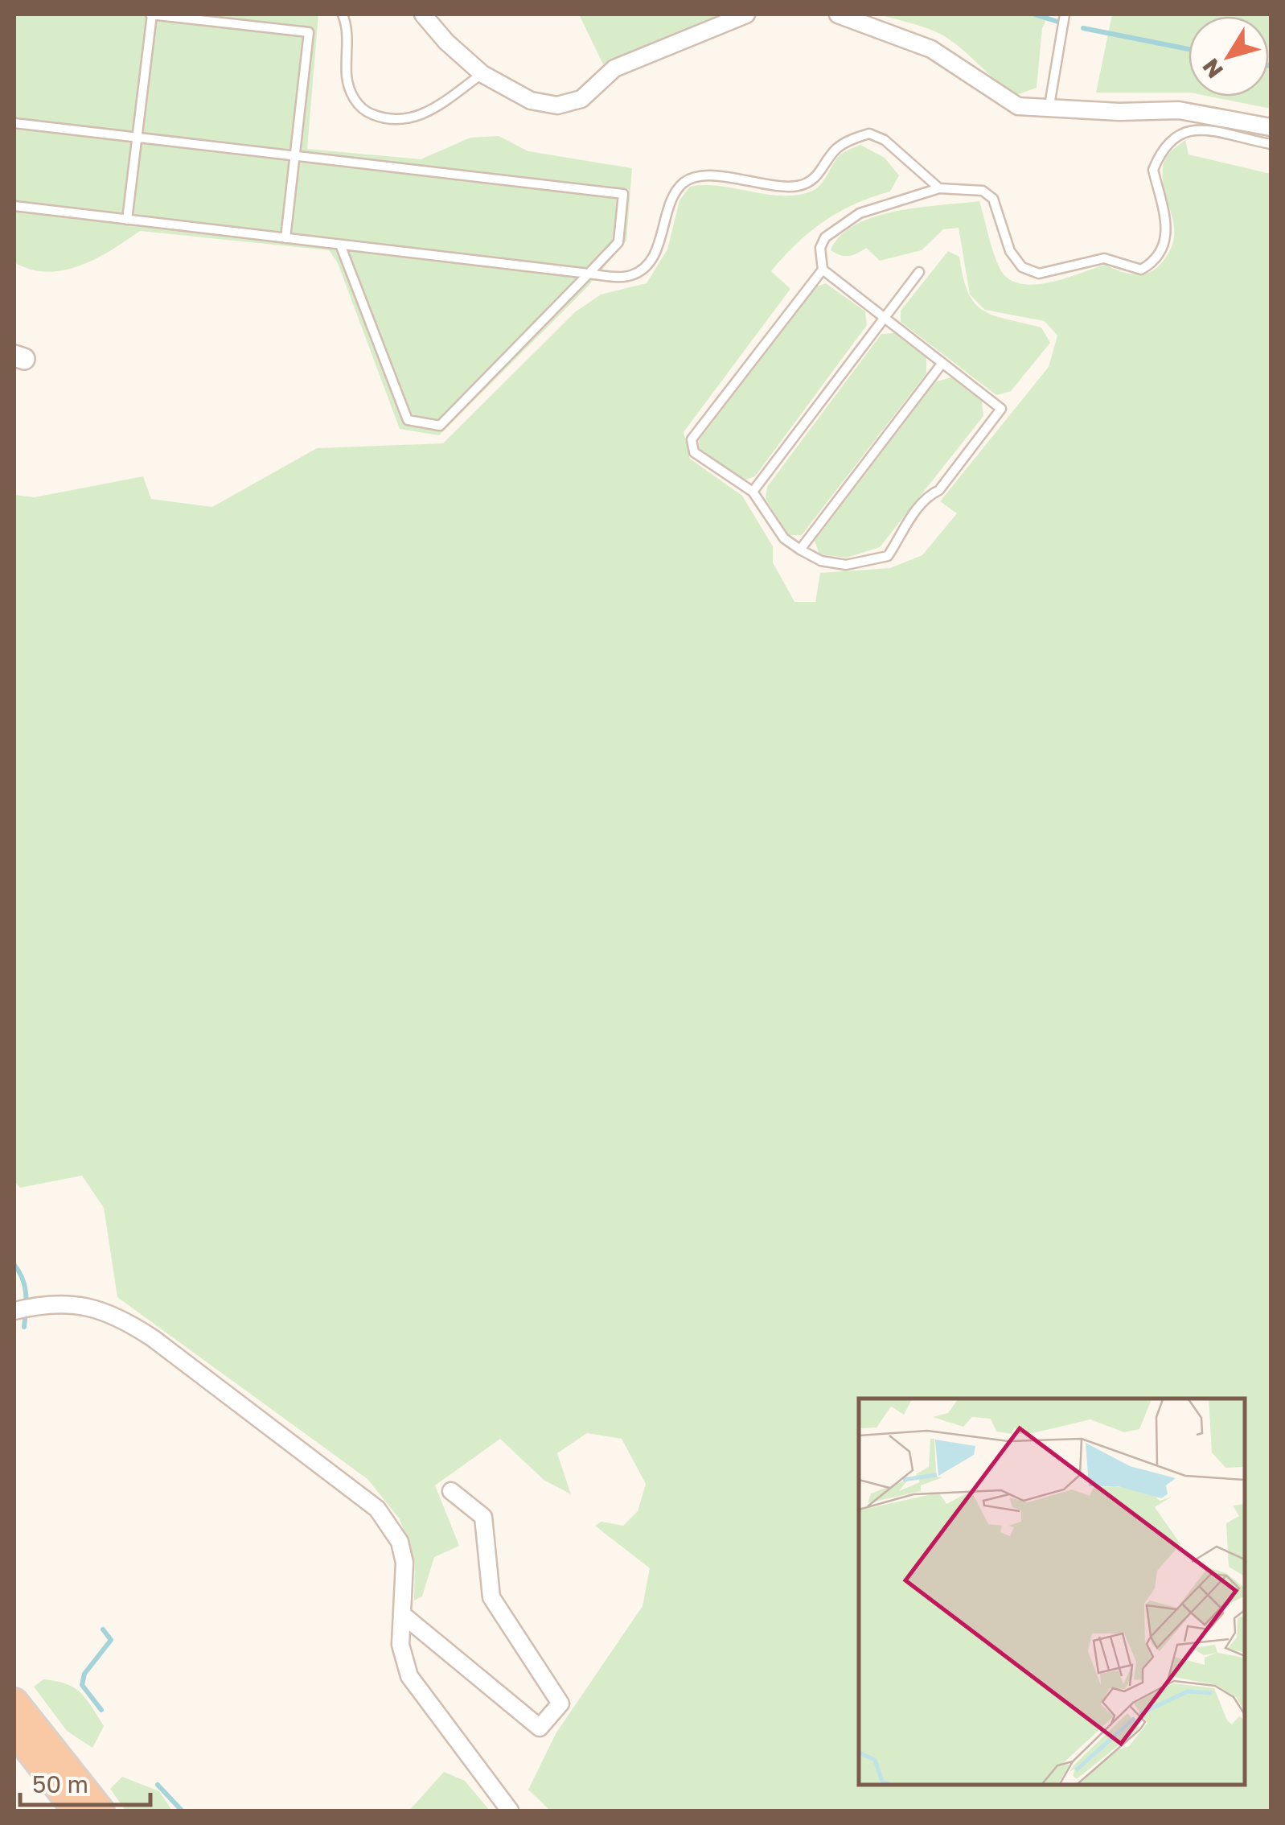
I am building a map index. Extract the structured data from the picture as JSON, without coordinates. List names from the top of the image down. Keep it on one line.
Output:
{"scale_bar":"50 m","north":"bottom left"}
